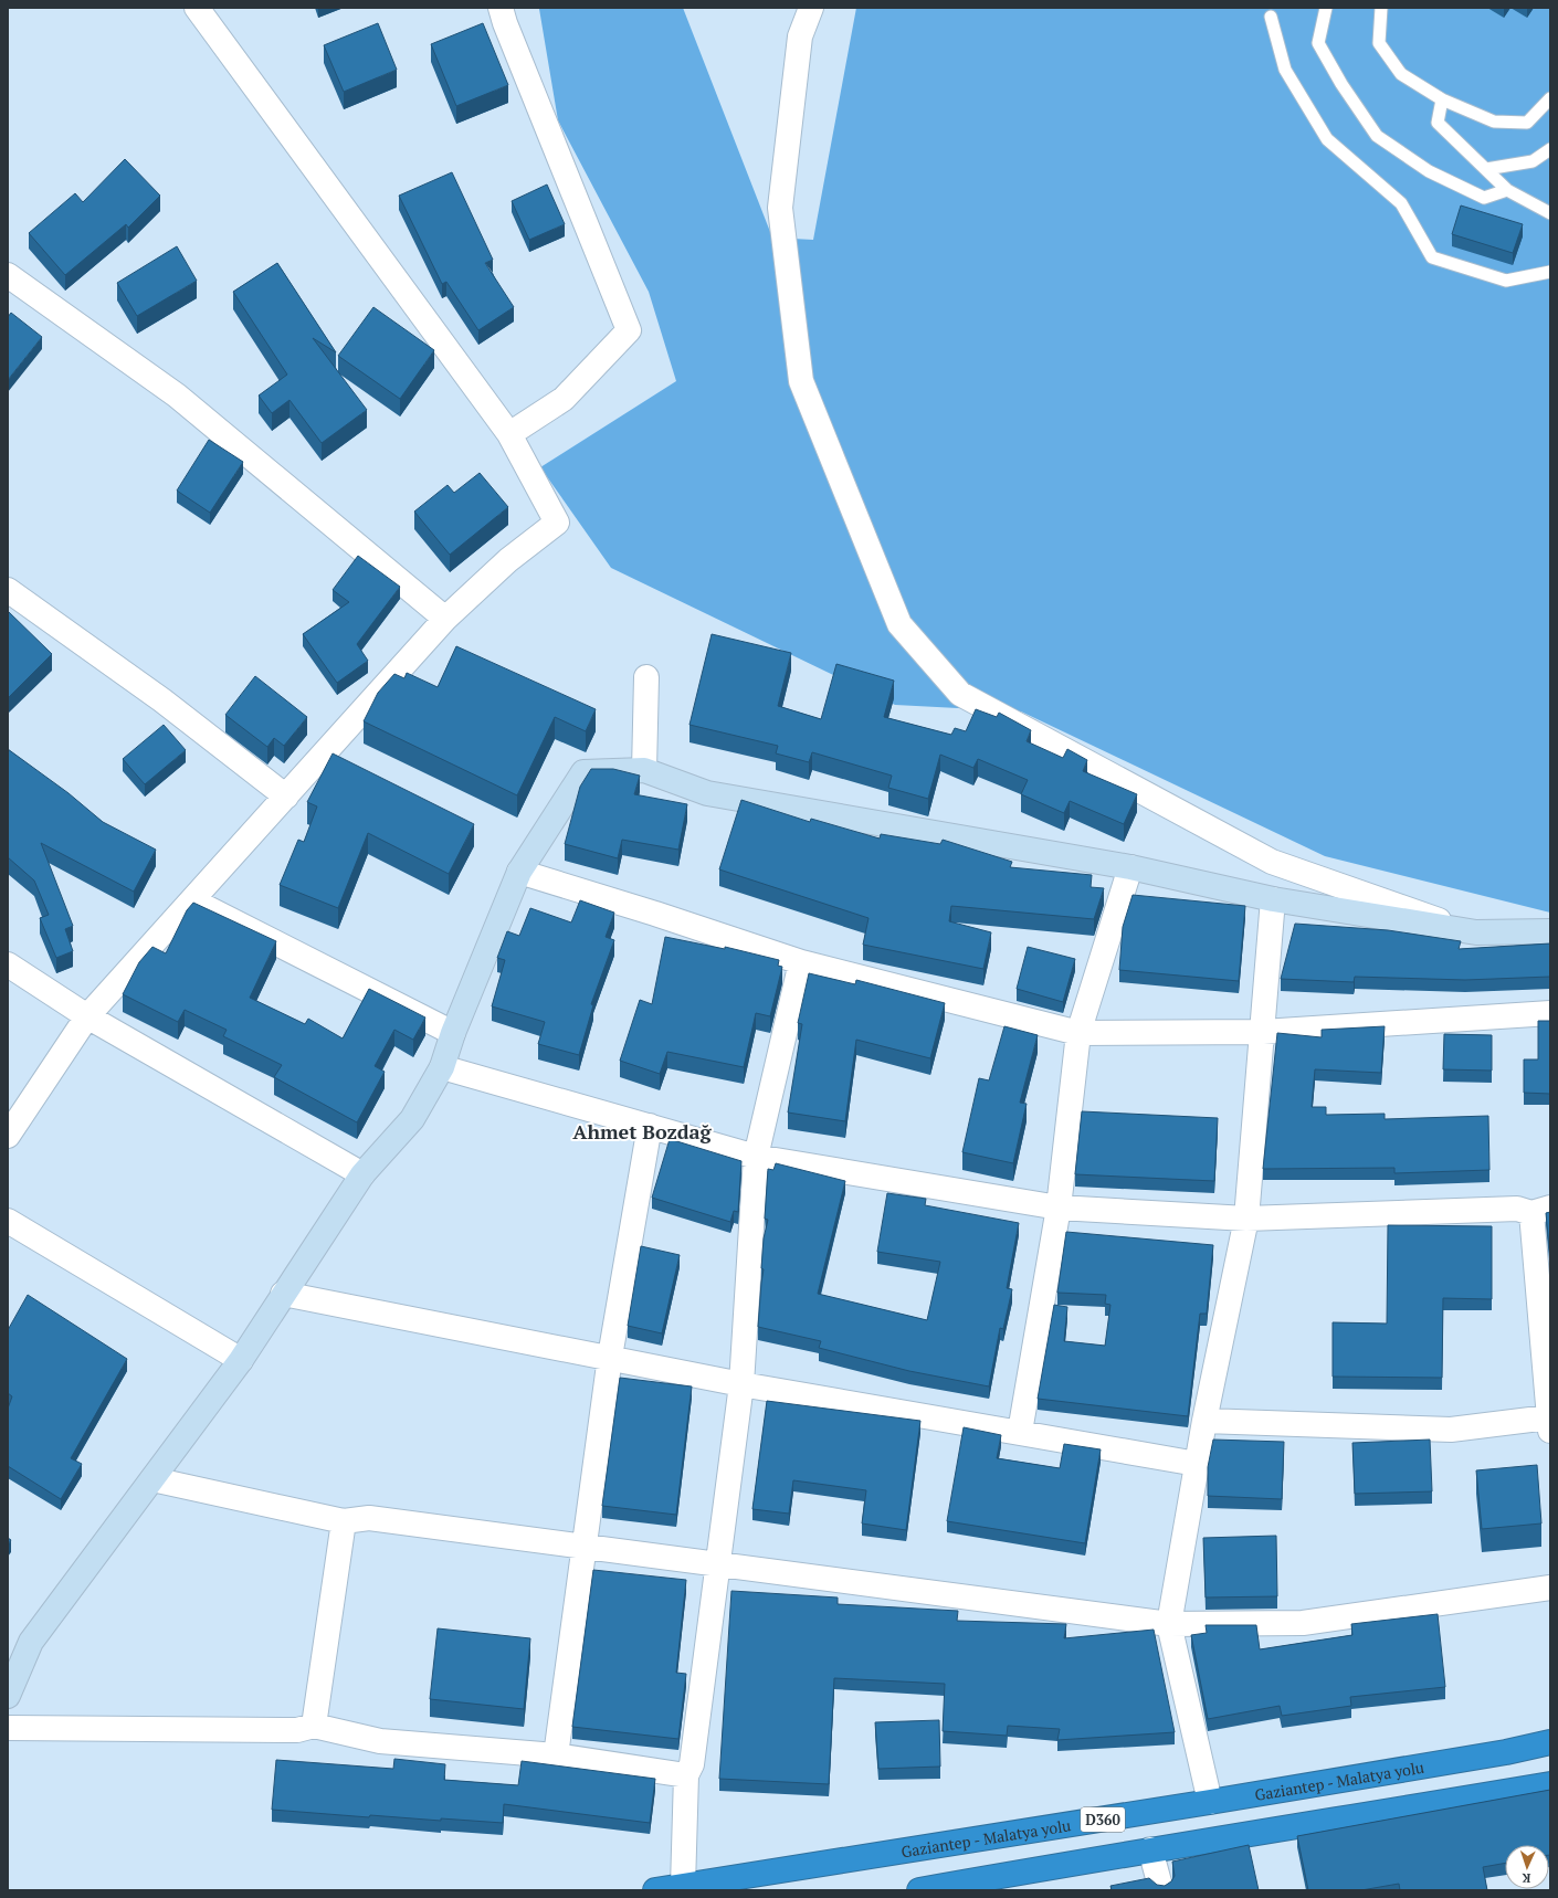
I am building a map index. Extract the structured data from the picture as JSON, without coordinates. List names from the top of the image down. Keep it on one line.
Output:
{"streets":{"highway":["Gaziantep - Malatya yolu","D360"]},"districts":["Ahmet Bozdağ"],"north":"bottom"}
